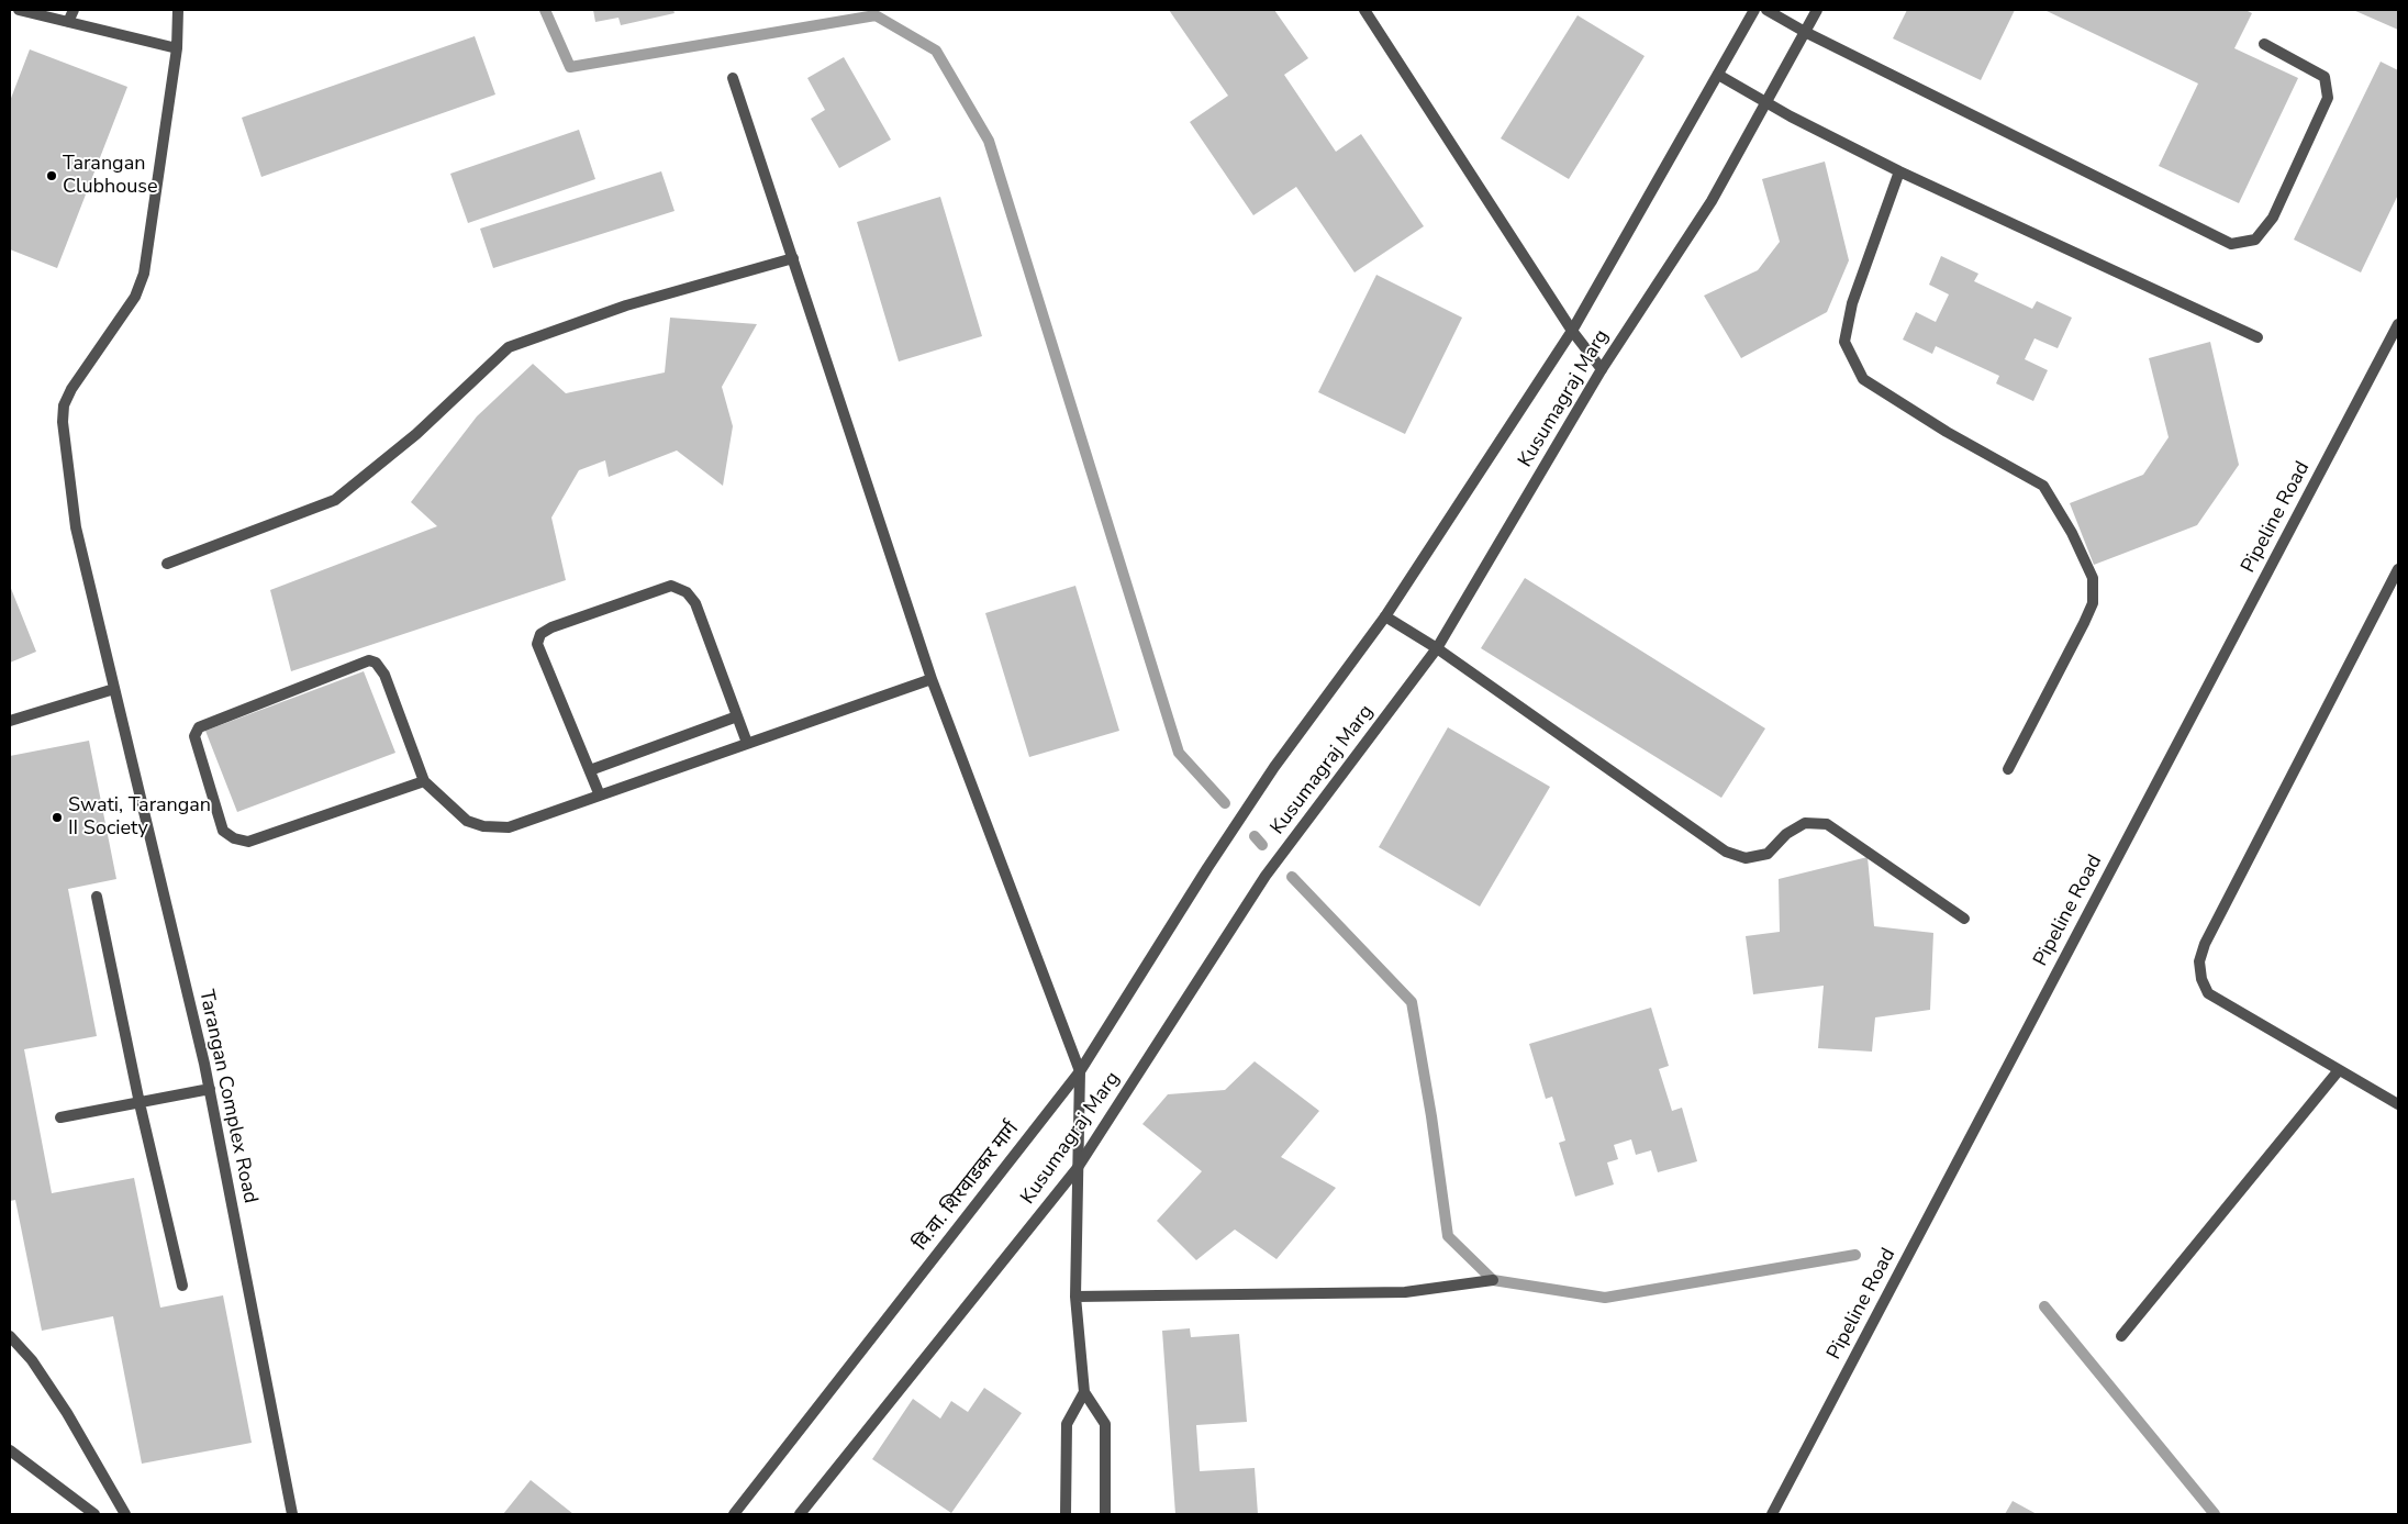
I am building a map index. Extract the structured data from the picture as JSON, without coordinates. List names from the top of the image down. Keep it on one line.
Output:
{"streets":{"street":["Kusumagraj Marg","Pipeline Road","Tarangan Complex Road","वि.वा. शिरवाडकर मार्ग"]},"crossings":[["Kusumagraj Marg","वि.वा. शिरवाडकर मार्ग"]],"places":["Tarangan Clubhouse","Swati, Tarangan II Society"]}
